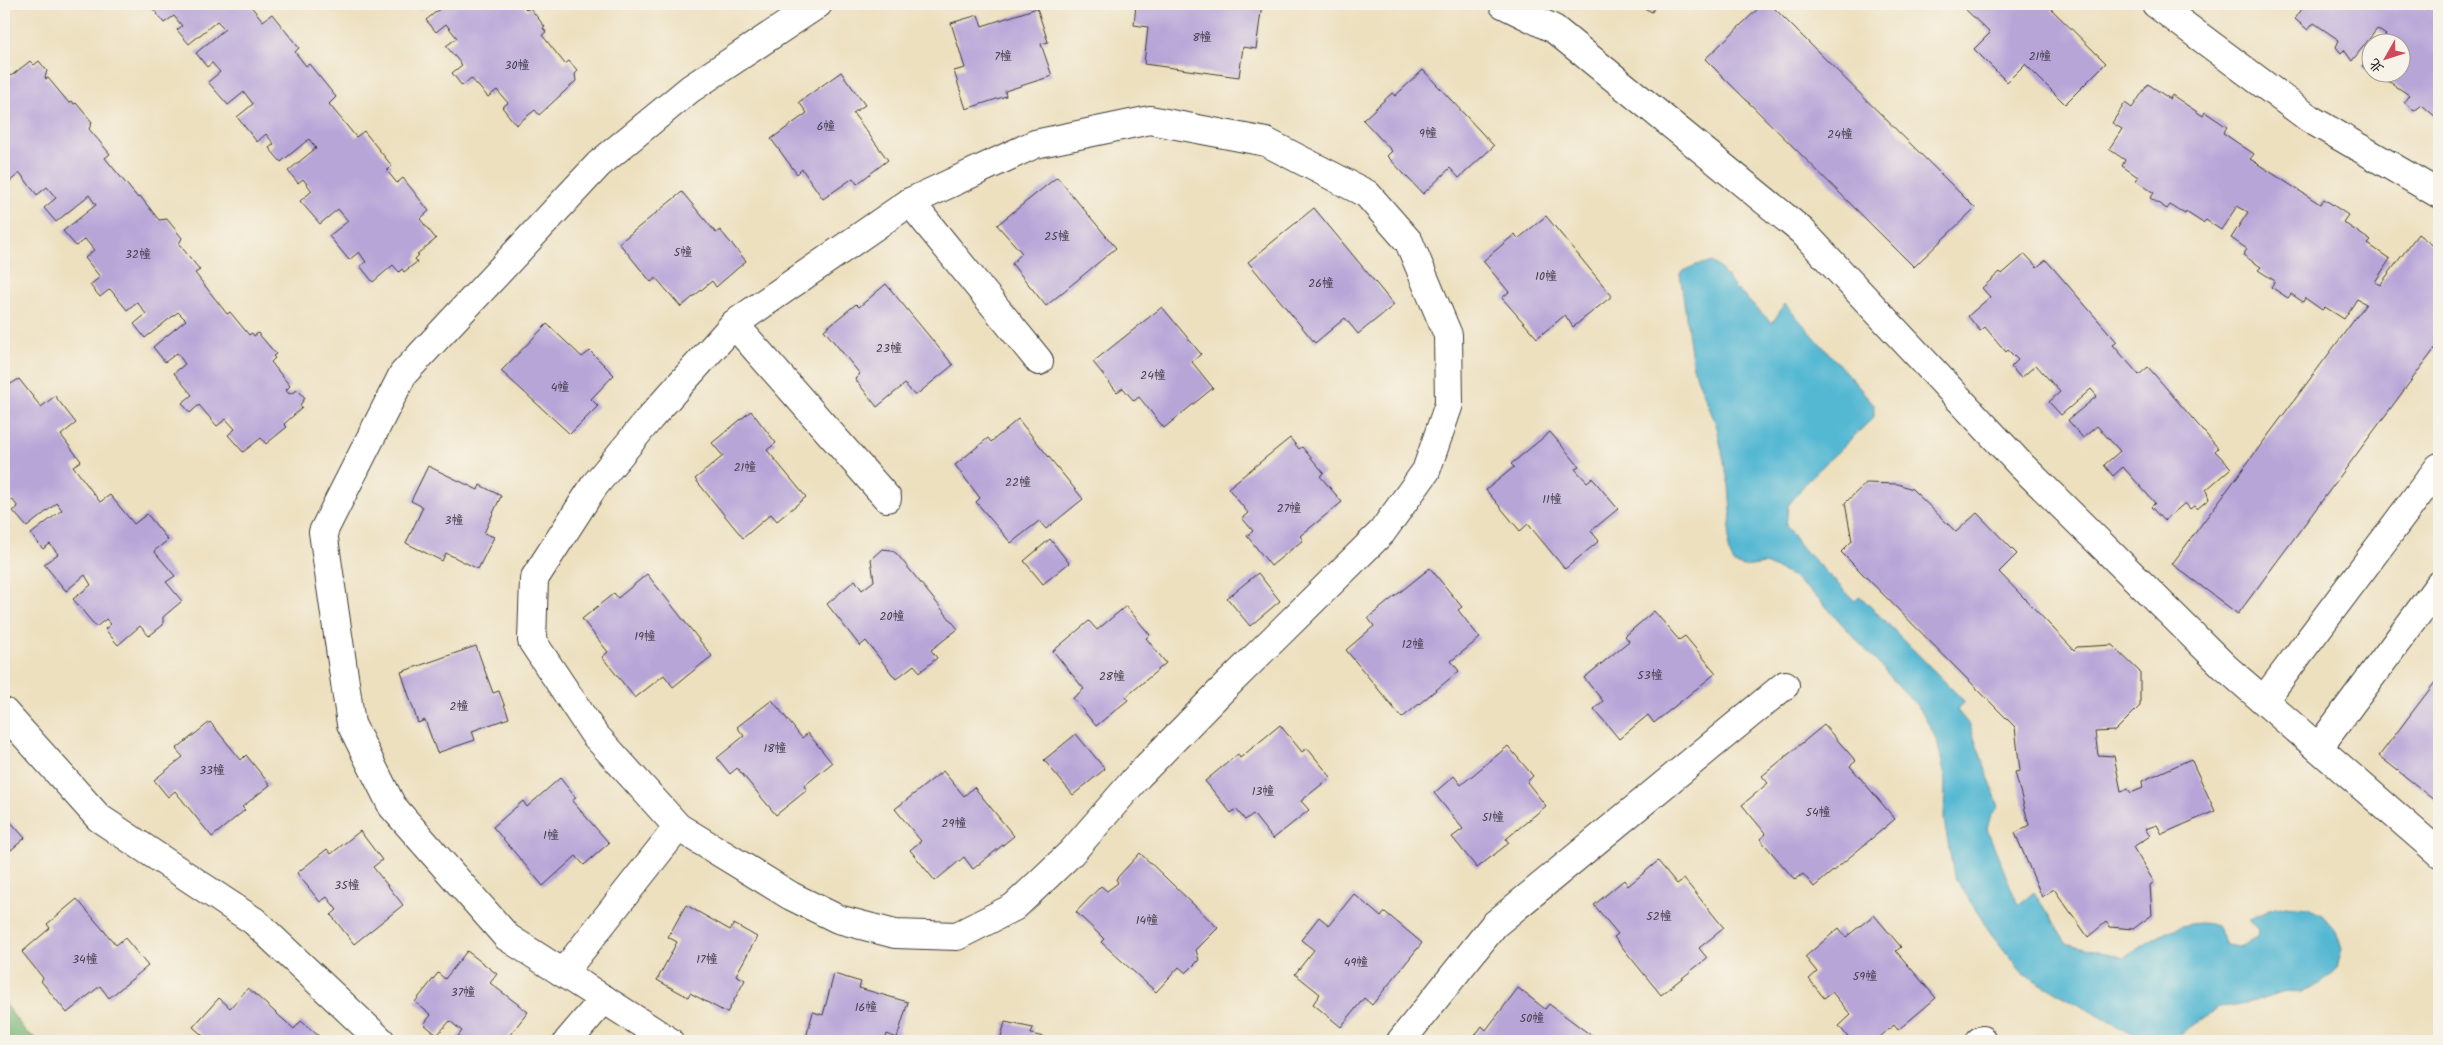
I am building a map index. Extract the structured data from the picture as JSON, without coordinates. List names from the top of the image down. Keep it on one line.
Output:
{"house_numbers":["8幢","7幢","21幢","30幢","6幢","9幢","24幢","25幢","5幢","32幢","10幢","26幢","23幢","24幢","4幢","21幢","22幢","11幢","27幢","3幢","20幢","19幢","12幢","53幢","28幢","2幢","18幢","33幢","13幢","54幢","51幢","29幢","1幢","35幢","52幢","14幢","34幢","17幢","49幢","59幢","37幢","16幢","50幢"],"north":"bottom left"}
